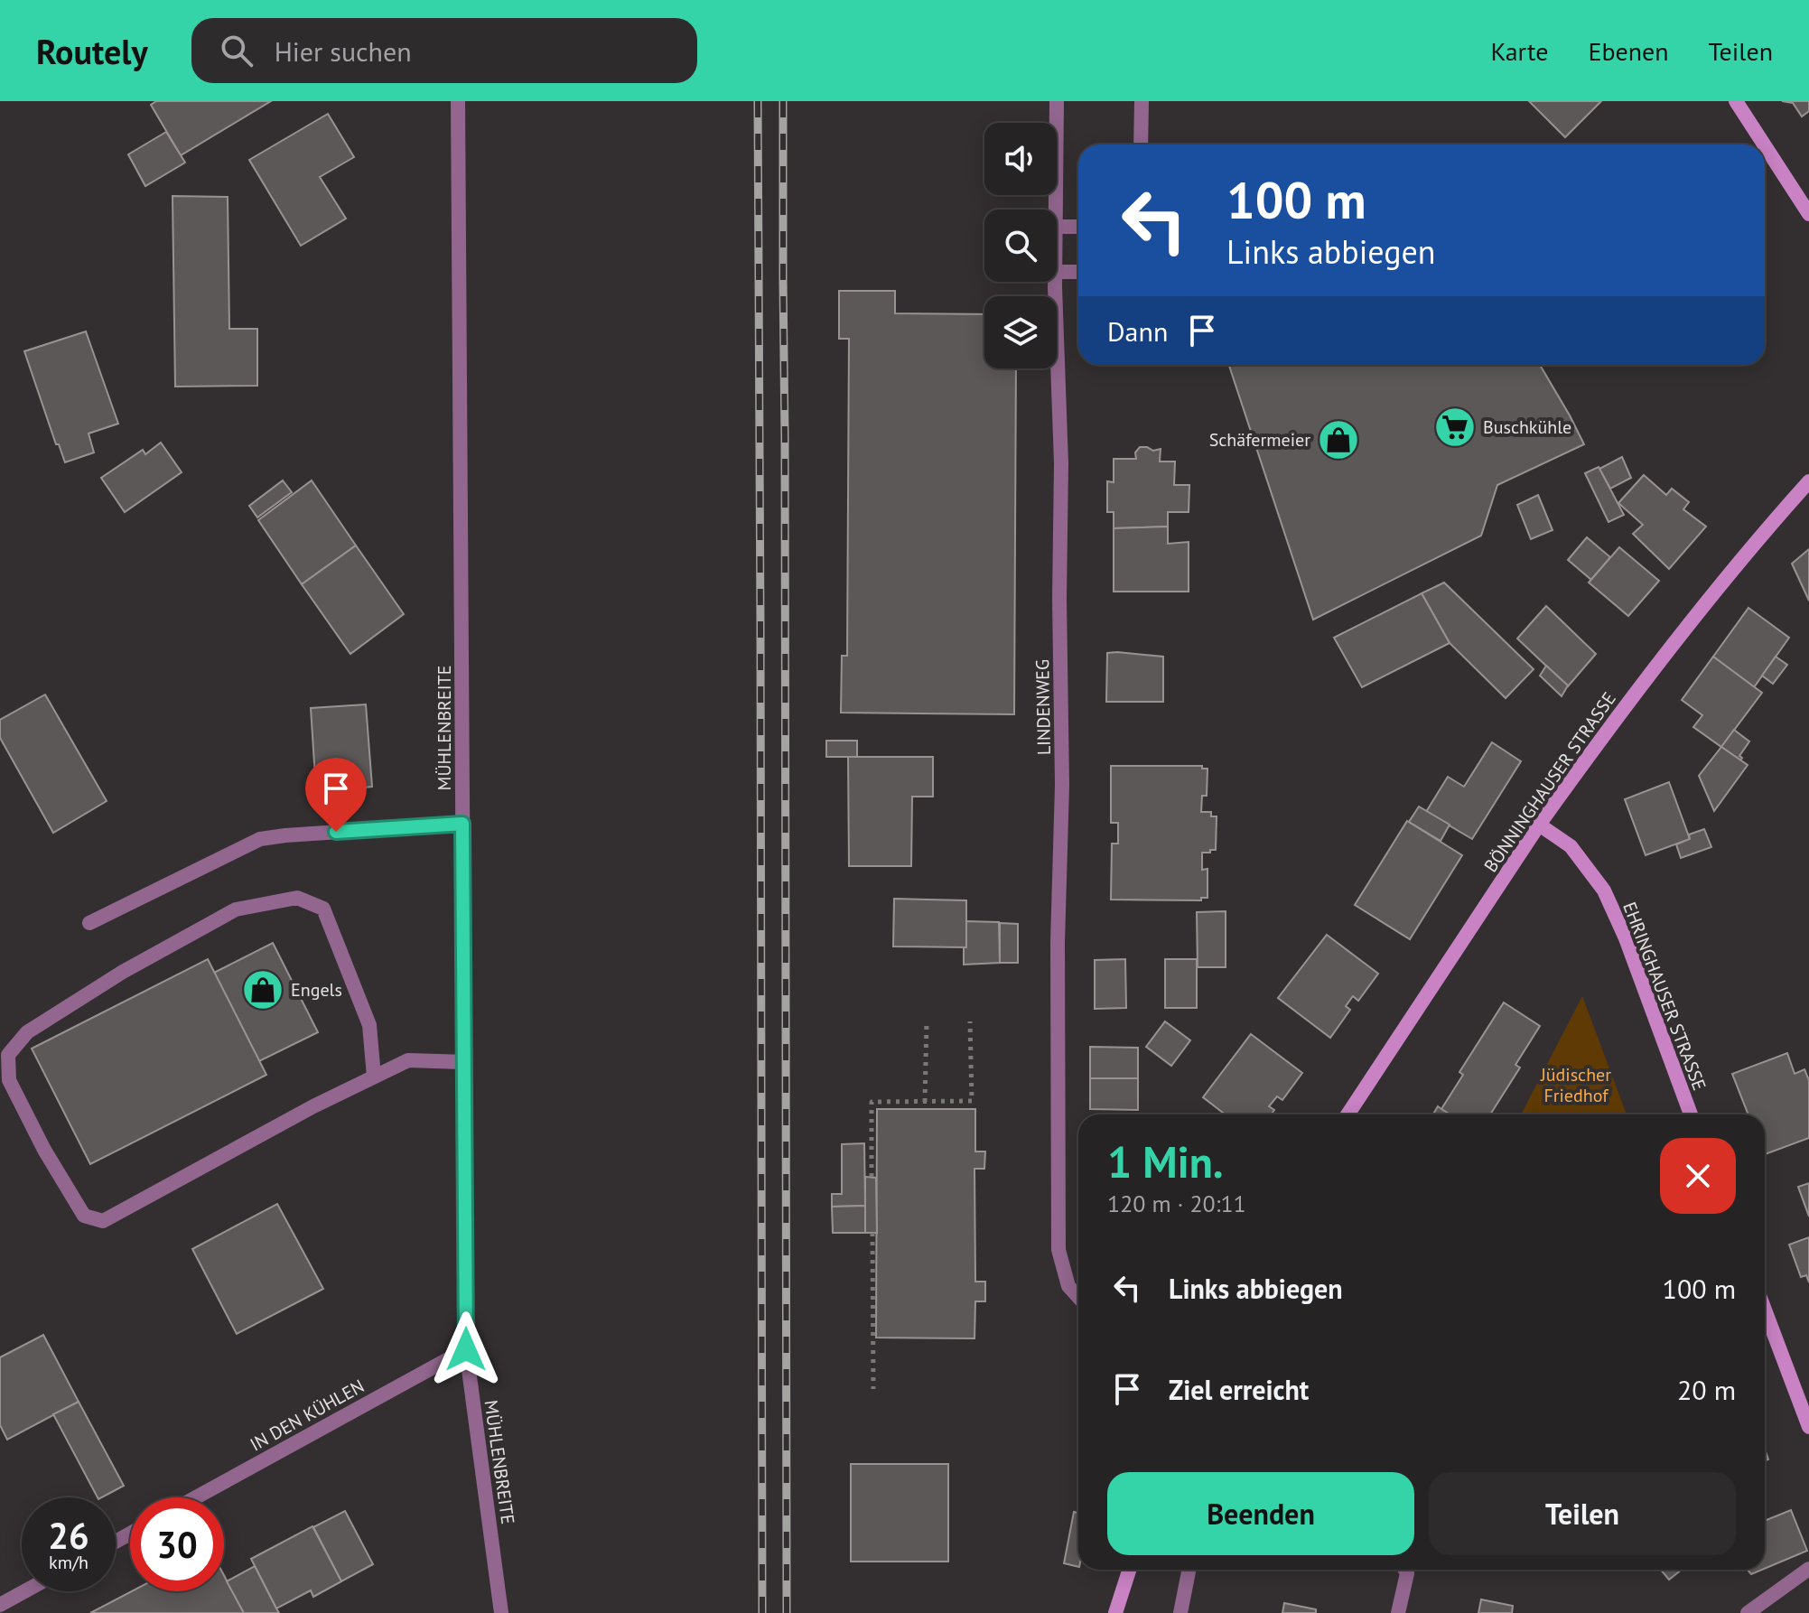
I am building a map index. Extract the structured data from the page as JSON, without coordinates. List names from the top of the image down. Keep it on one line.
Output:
{"streets":{"main road":["BÖNNINGHAUSER STRASSE","EHRINGHAUSER STRASSE"],"street":["LINDENWEG","MÜHLENBREITE","IN DEN KÜHLEN"]},"crossings":[["MÜHLENBREITE","IN DEN KÜHLEN"],["BÖNNINGHAUSER STRASSE","EHRINGHAUSER STRASSE"]],"parks":["Jüdischer Friedhof"],"places":{"supermarket":["Buschkühle"],"shop":["Schäfermeier","Engels"]},"page":{"header":"Routely","search":"Hier suchen","nav":["Karte","Ebenen","Teilen"],"turn":["100 m","Links abbiegen"],"then":"Dann","heading":["1 Min.","120 m · 20:11"],"list":[{"name":"Links abbiegen","value":"100 m"},{"name":"Ziel erreicht","value":"20 m"}],"buttons":["Beenden","Teilen"],"speed":"26 km/h","limit":"30"}}
